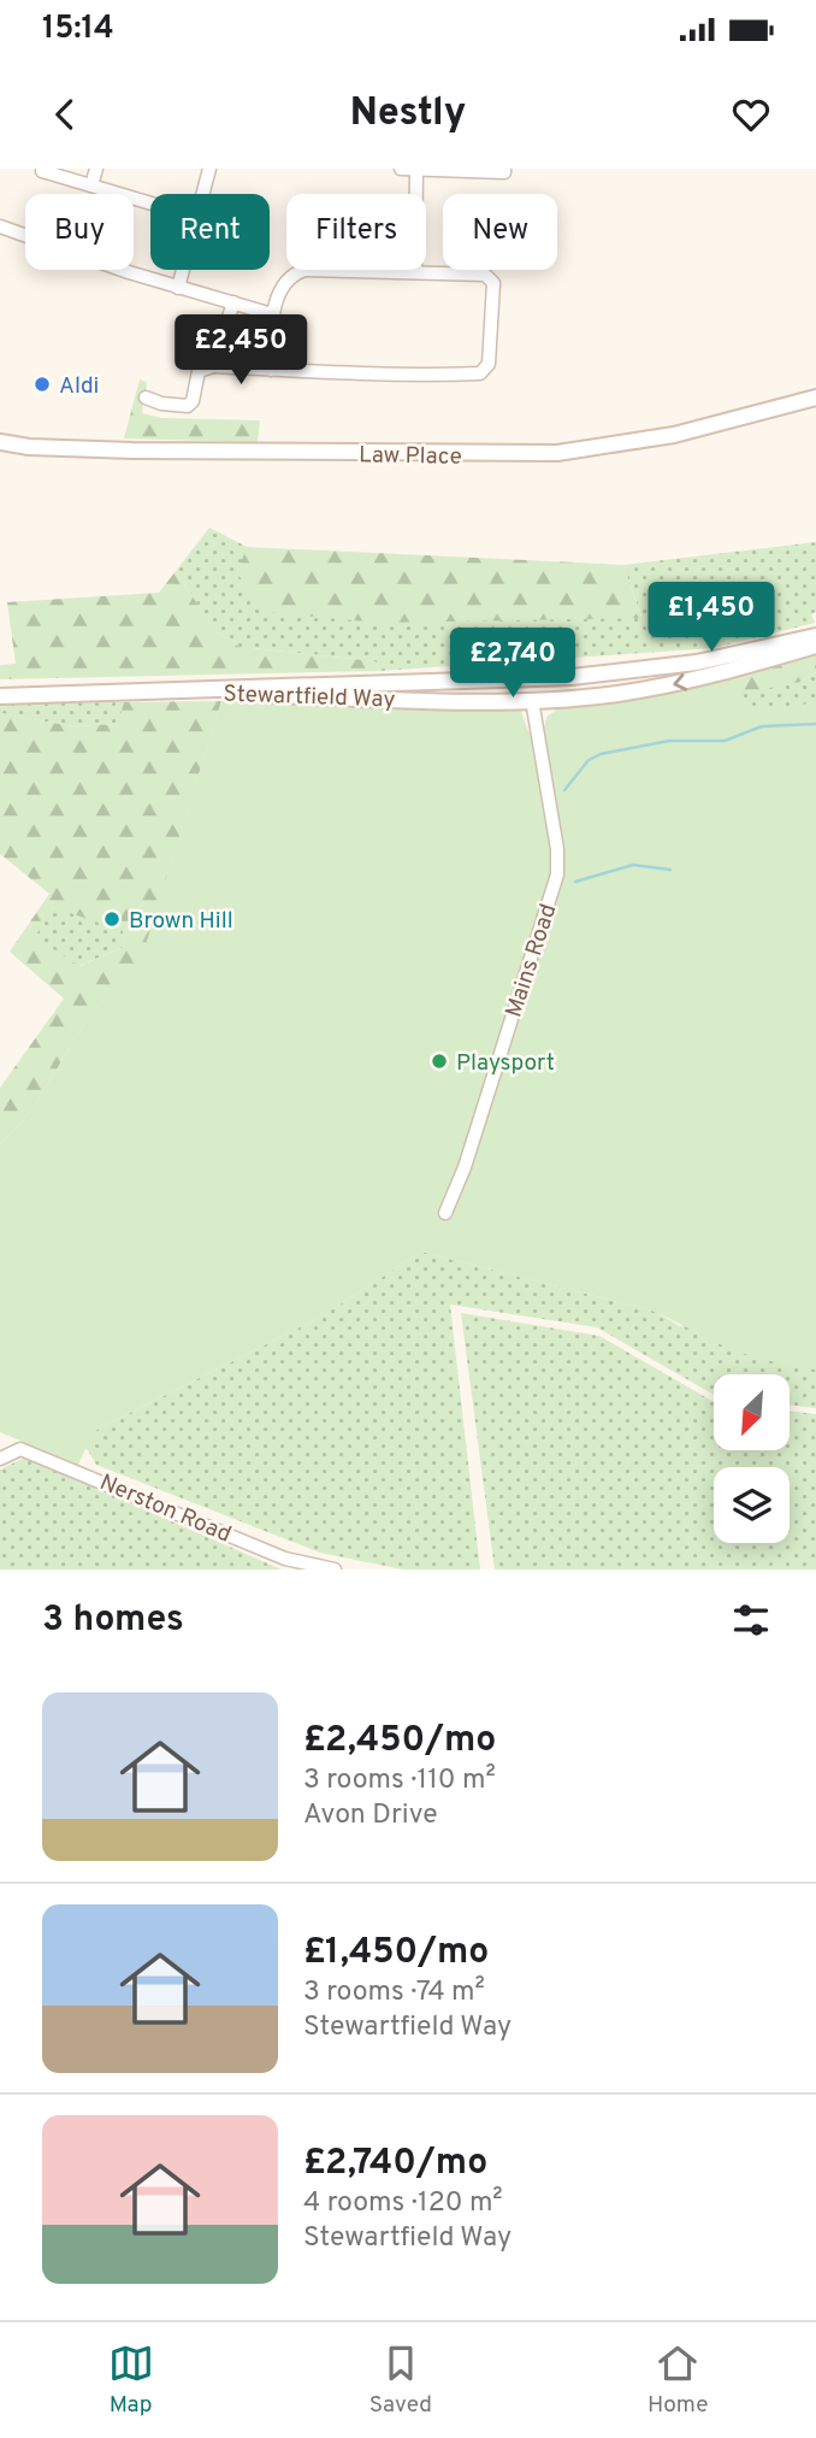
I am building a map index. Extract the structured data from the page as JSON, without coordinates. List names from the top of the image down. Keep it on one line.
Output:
{"streets":{"street":["Law Place","Stewartfield Way","Mains Road","Nerston Road"]},"crossings":[["Stewartfield Way","Mains Road"]],"places":["Aldi","Brown Hill","Playsport"],"north":"bottom left","page":{"status":"15:14","header":"Nestly","chip":["Buy","Rent","Filters","New"],"price":["£2,450","£1,450","£2,740"],"heading":"3 homes","list":[{"name":"£2,450/mo","note":"3 rooms · 110 m² · Avon Drive"},{"name":"£1,450/mo","note":"3 rooms · 74 m² · Stewartfield Way"},{"name":"£2,740/mo","note":"4 rooms · 120 m² · Stewartfield Way"}],"tabs":["Map","Saved","Home"]}}
